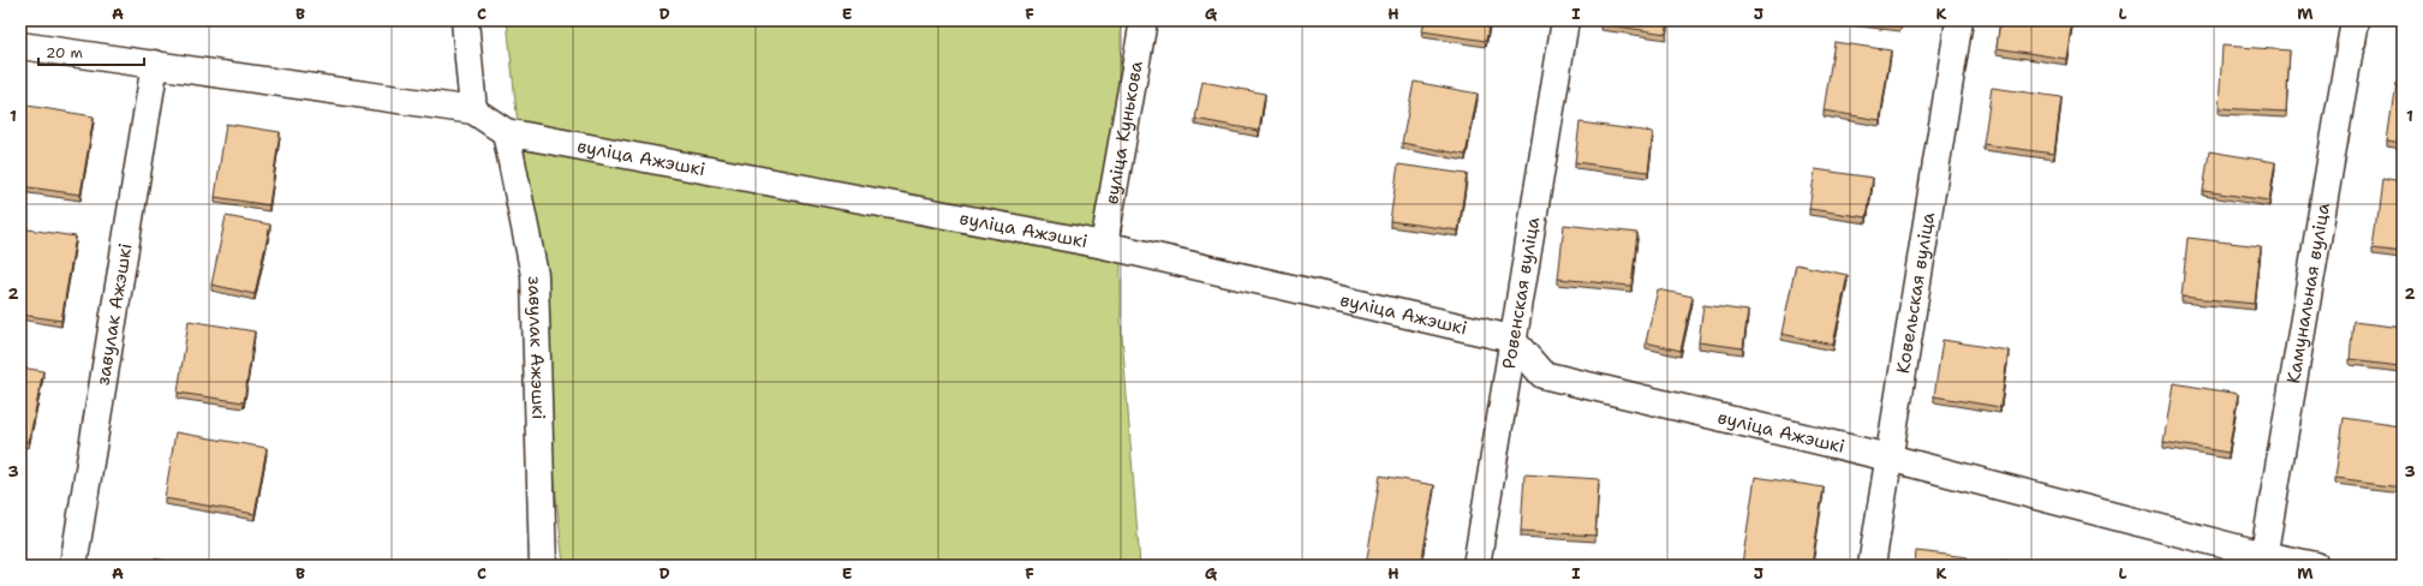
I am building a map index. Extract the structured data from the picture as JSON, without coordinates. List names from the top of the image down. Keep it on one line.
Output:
{"streets":{"street":["вуліца Кунькова","вуліца Ажэшкі","Ровенская вуліца","Ковельская вуліца","Камунальная вуліца","завулак Ажэшкі"]},"crossings":[["вуліца Кунькова","вуліца Ажэшкі"],["вуліца Ажэшкі","Ровенская вуліца"],["вуліца Ажэшкі","Ковельская вуліца"],["вуліца Ажэшкі","Камунальная вуліца"],["вуліца Ажэшкі","завулак Ажэшкі"]],"scale_bar":"20 m","grid":{"columns":["A","B","C","D","E","F","G","H","I","J","K","L","M"],"rows":["1","2","3"]}}
